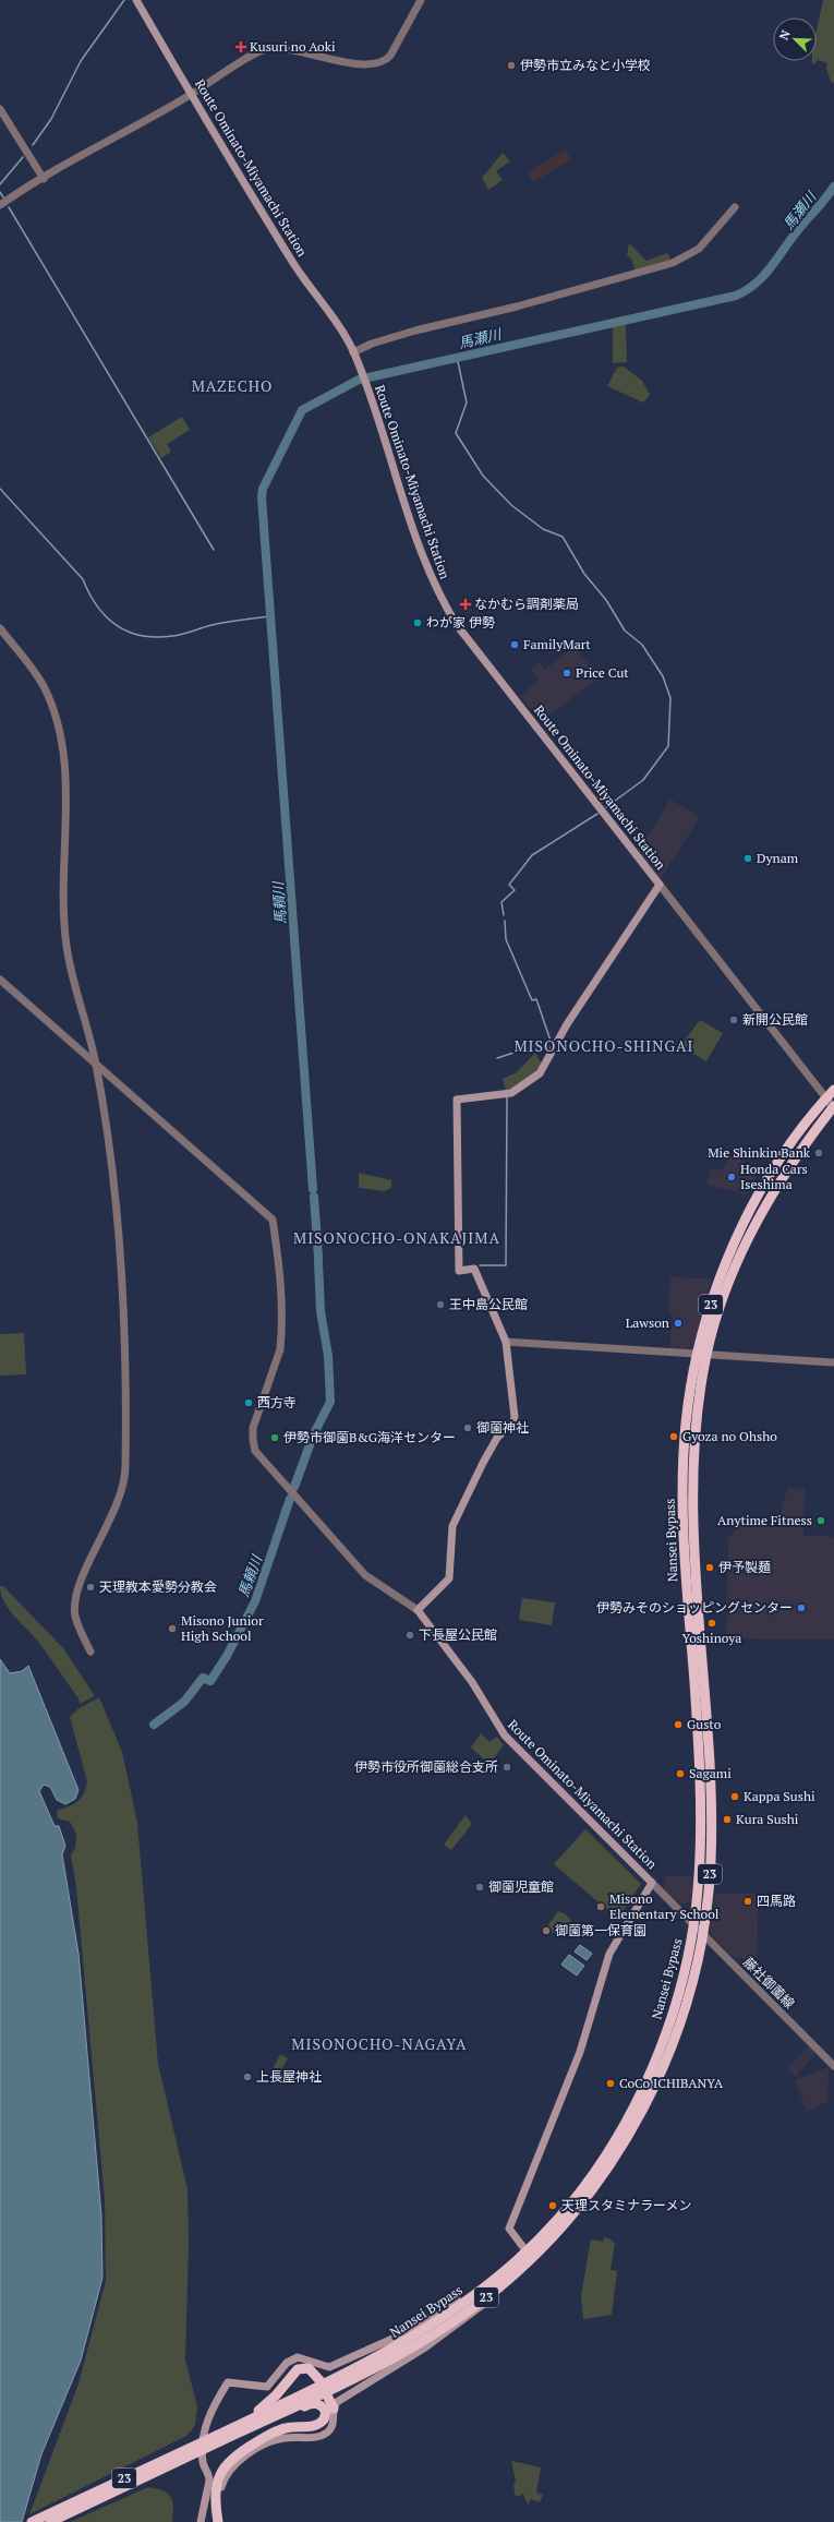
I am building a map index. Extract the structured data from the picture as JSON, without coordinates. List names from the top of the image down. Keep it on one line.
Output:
{"streets":{"highway":["23","Nansei Bypass"],"main road":["Route Ominato-Miyamachi Station"],"street":["藤社御薗線"]},"crossings":[["Route Ominato-Miyamachi Station","Nansei Bypass"],["Route Ominato-Miyamachi Station","藤社御薗線"],["Nansei Bypass","藤社御薗線"]],"districts":["MAZECHO","MISONOCHO-SHINGAI","MISONOCHO-ONAKAJIMA","MISONOCHO-NAGAYA"],"water":["馬瀬川","馬頼川"],"places":{"health":["Kusuri no Aoki","なかむら調剤薬局"],"other":["伊勢市立みなと小学校","わが家 伊勢","FamilyMart","Price Cut","Dynam","新開公民館","Mie Shinkin Bank","Honda Cars Iseshima","王中島公民館","Lawson","西方寺","御薗神社","Gyoza no Ohsho","伊勢市御薗B&G海洋センター","Anytime Fitness","伊予製麺","天理教本愛勢分教会","伊勢みそのショッピングセンター","Yoshinoya","Misono Junior High School","下長屋公民館","Gusto","伊勢市役所御薗総合支所","Sagami","Kappa Sushi","Kura Sushi","御薗児童館","四馬路","Misono Elementary School","御薗第一保育園","上長屋神社","CoCo ICHIBANYA","天理スタミナラーメン"]},"north":"top left"}
